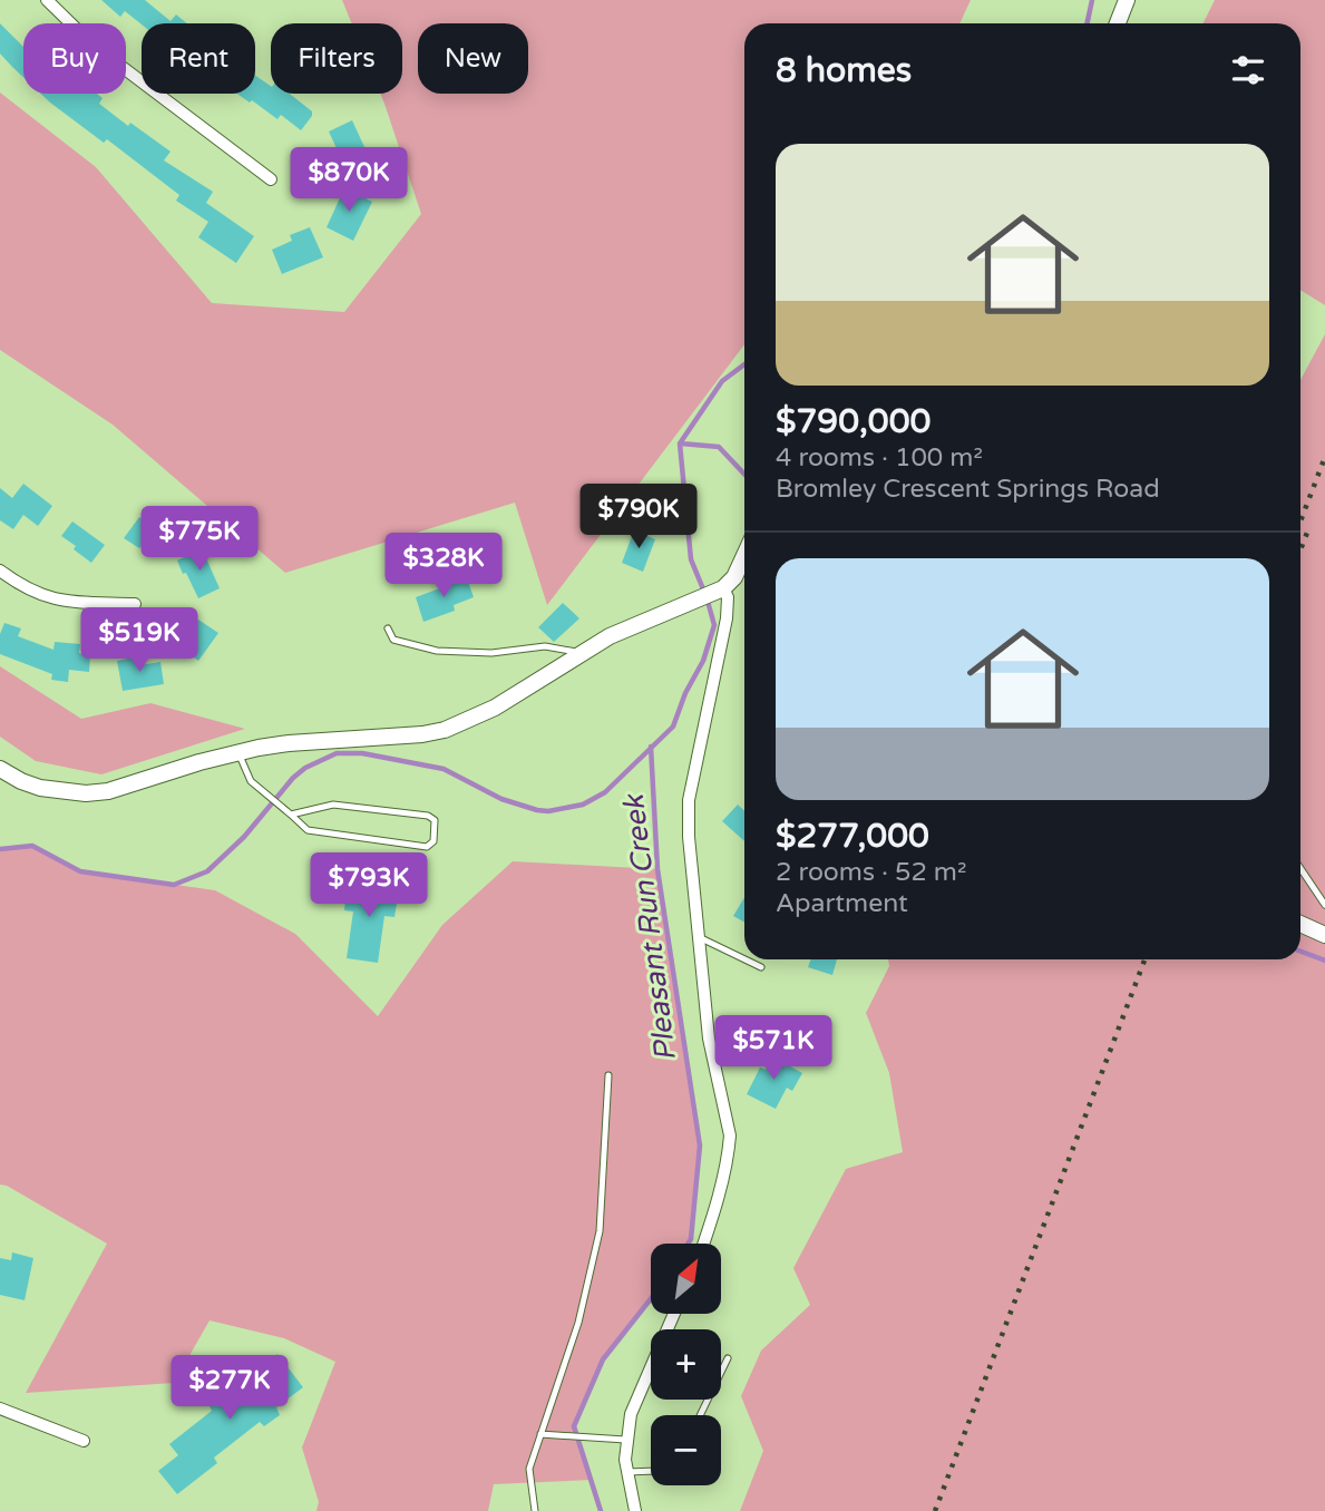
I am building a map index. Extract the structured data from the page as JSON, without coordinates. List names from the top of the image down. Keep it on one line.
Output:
{"water":["Pleasant Run Creek"],"north":"top right","page":{"chip":["Buy","Rent","Filters","New"],"heading":"8 homes","list":[{"name":"$790,000","note":"4 rooms · 100 m² · Bromley Crescent Springs Road"},{"name":"$277,000","note":"2 rooms · 52 m² · Apartment"}],"price":["$870K","$790K","$775K","$328K","$519K","$793K","$571K","$277K"],"map_buttons":["+","−"]}}
